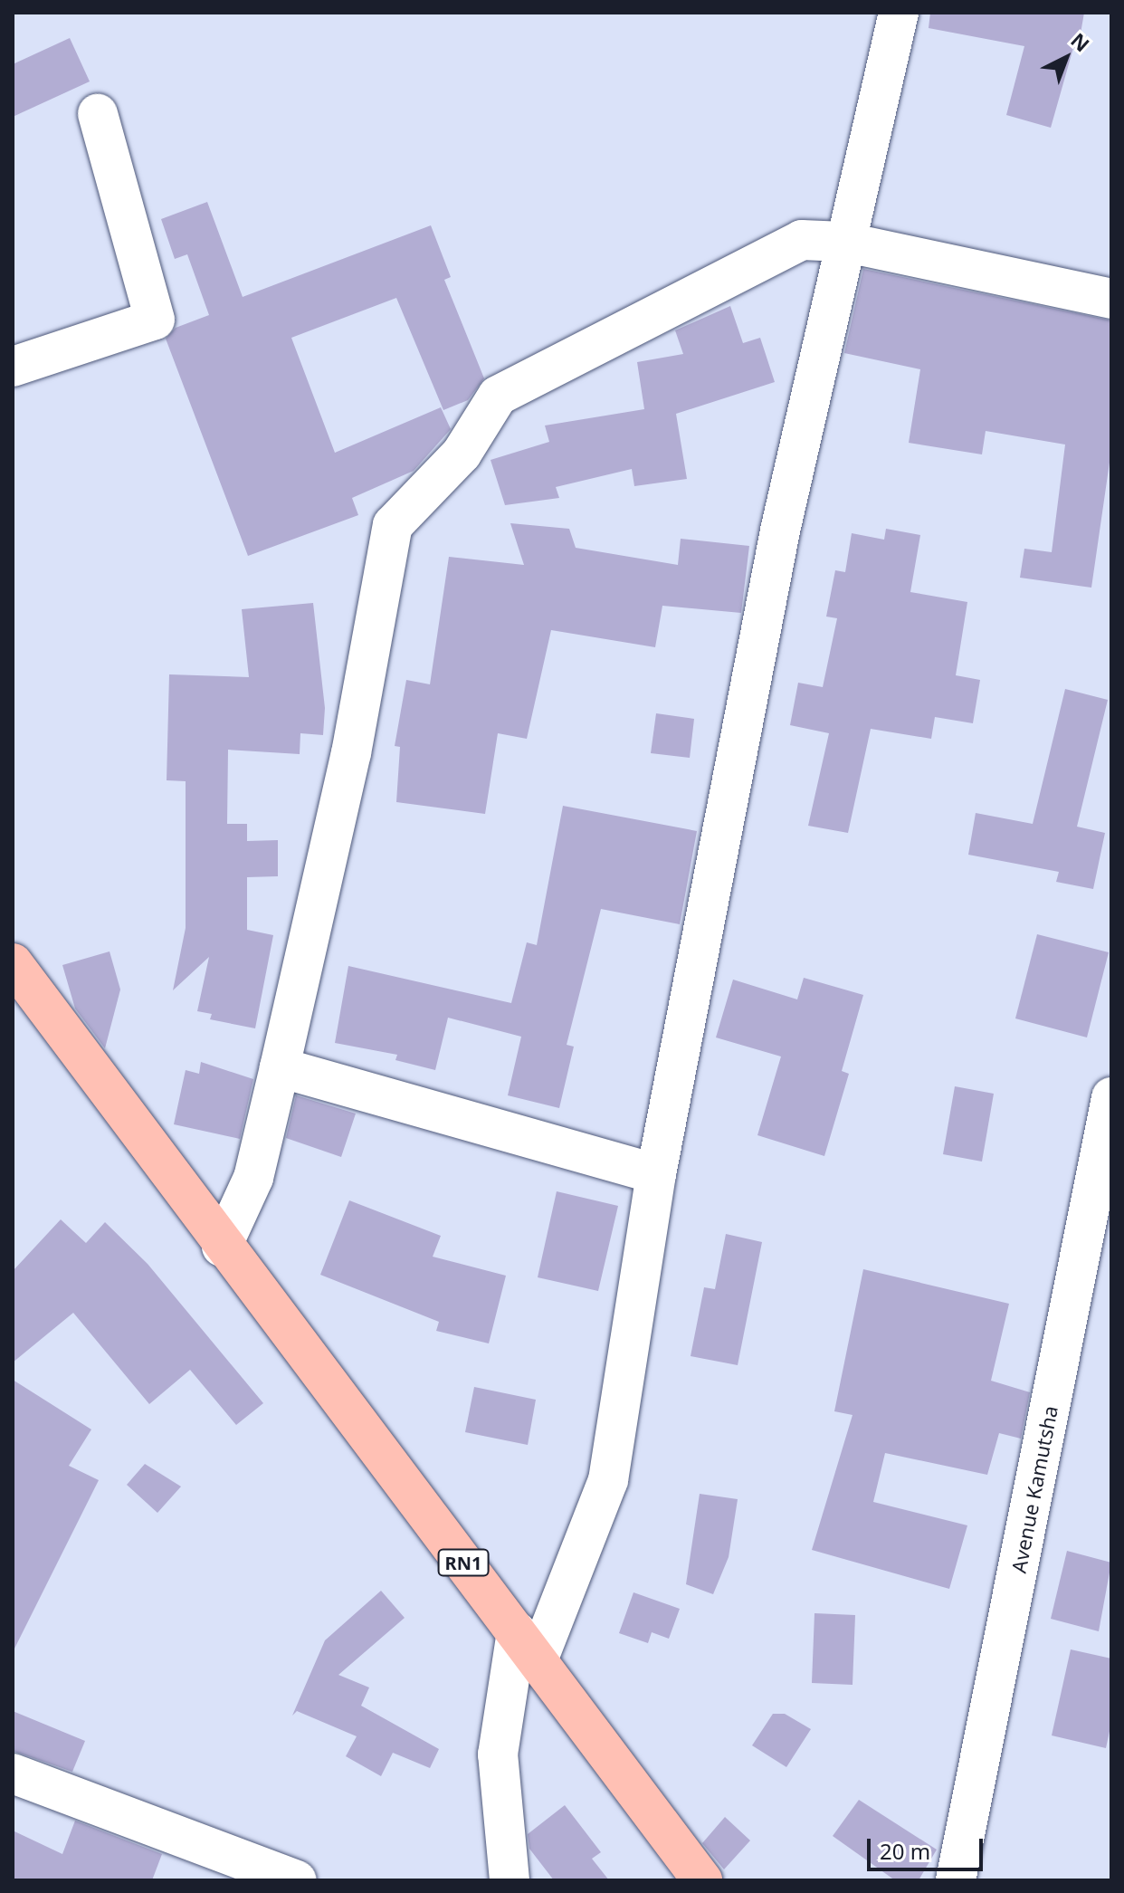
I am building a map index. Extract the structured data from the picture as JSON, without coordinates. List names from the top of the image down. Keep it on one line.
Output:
{"streets":{"highway":["RN1"],"street":["Avenue Kamutsha"]},"scale_bar":"20 m","north":"top right"}
